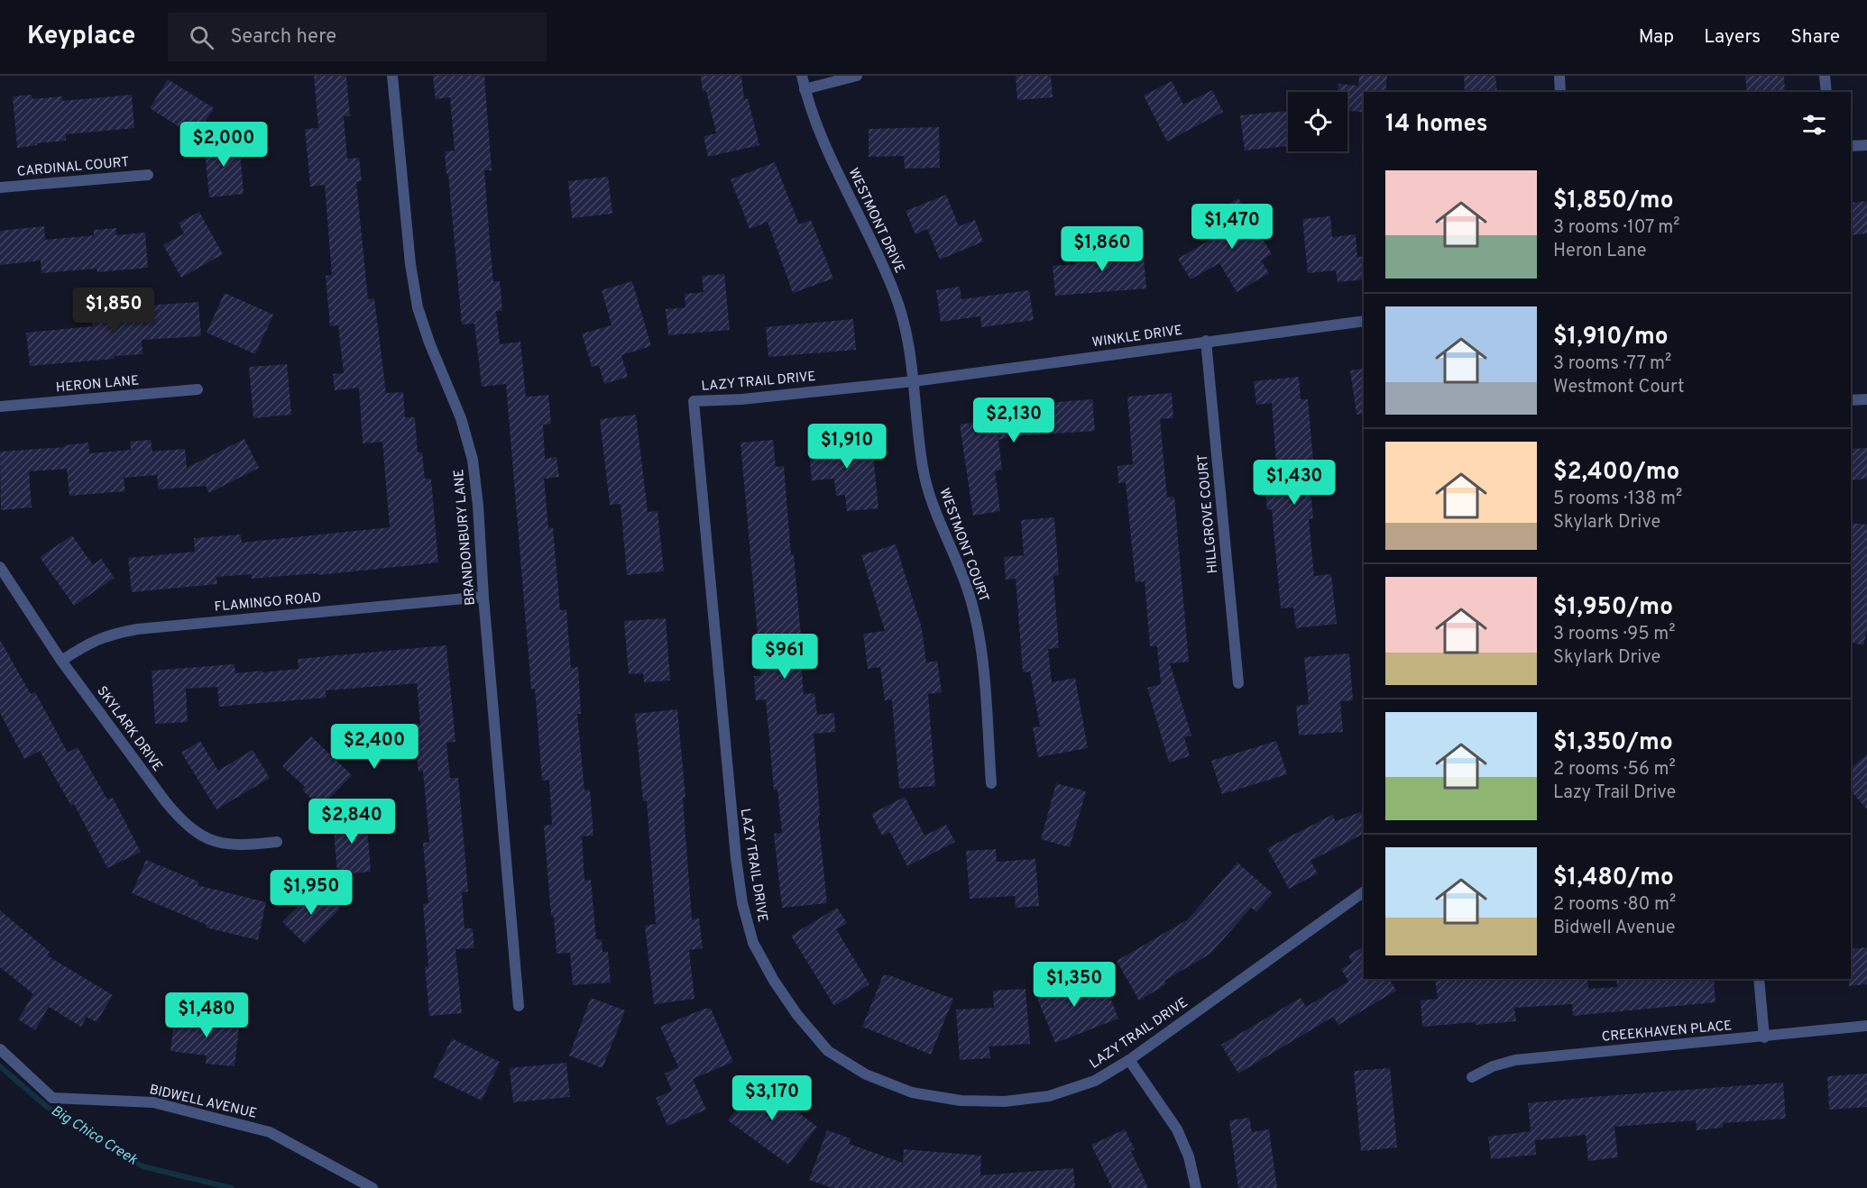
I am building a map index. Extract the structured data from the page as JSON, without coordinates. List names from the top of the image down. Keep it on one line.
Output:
{"streets":{"street":["CARDINAL COURT","WESTMONT DRIVE","WINKLE DRIVE","LAZY TRAIL DRIVE","HERON LANE","HILLGROVE COURT","BRANDONBURY LANE","WESTMONT COURT","FLAMINGO ROAD","SKYLARK DRIVE","CREEKHAVEN PLACE","BIDWELL AVENUE"]},"crossings":[["WESTMONT DRIVE","WINKLE DRIVE"],["WESTMONT DRIVE","LAZY TRAIL DRIVE"],["WESTMONT DRIVE","WESTMONT COURT"],["WINKLE DRIVE","LAZY TRAIL DRIVE"],["WINKLE DRIVE","HILLGROVE COURT"],["WINKLE DRIVE","WESTMONT COURT"],["LAZY TRAIL DRIVE","WESTMONT COURT"],["BRANDONBURY LANE","FLAMINGO ROAD"],["FLAMINGO ROAD","SKYLARK DRIVE"]],"water":["Big Chico Creek"],"page":{"header":"Keyplace","search":"Search here","nav":["Map","Layers","Share"],"heading":"14 homes","price":["$2,000","$1,470","$1,860","$1,850","$2,130","$1,910","$1,430","$961","$2,400","$2,840","$1,950","$1,350","$1,480","$3,170"],"list":[{"name":"$1,850/mo","note":"3 rooms · 107 m² · Heron Lane"},{"name":"$1,910/mo","note":"3 rooms · 77 m² · Westmont Court"},{"name":"$2,400/mo","note":"5 rooms · 138 m² · Skylark Drive"},{"name":"$1,950/mo","note":"3 rooms · 95 m² · Skylark Drive"},{"name":"$1,350/mo","note":"2 rooms · 56 m² · Lazy Trail Drive"},{"name":"$1,480/mo","note":"2 rooms · 80 m² · Bidwell Avenue"}]}}
